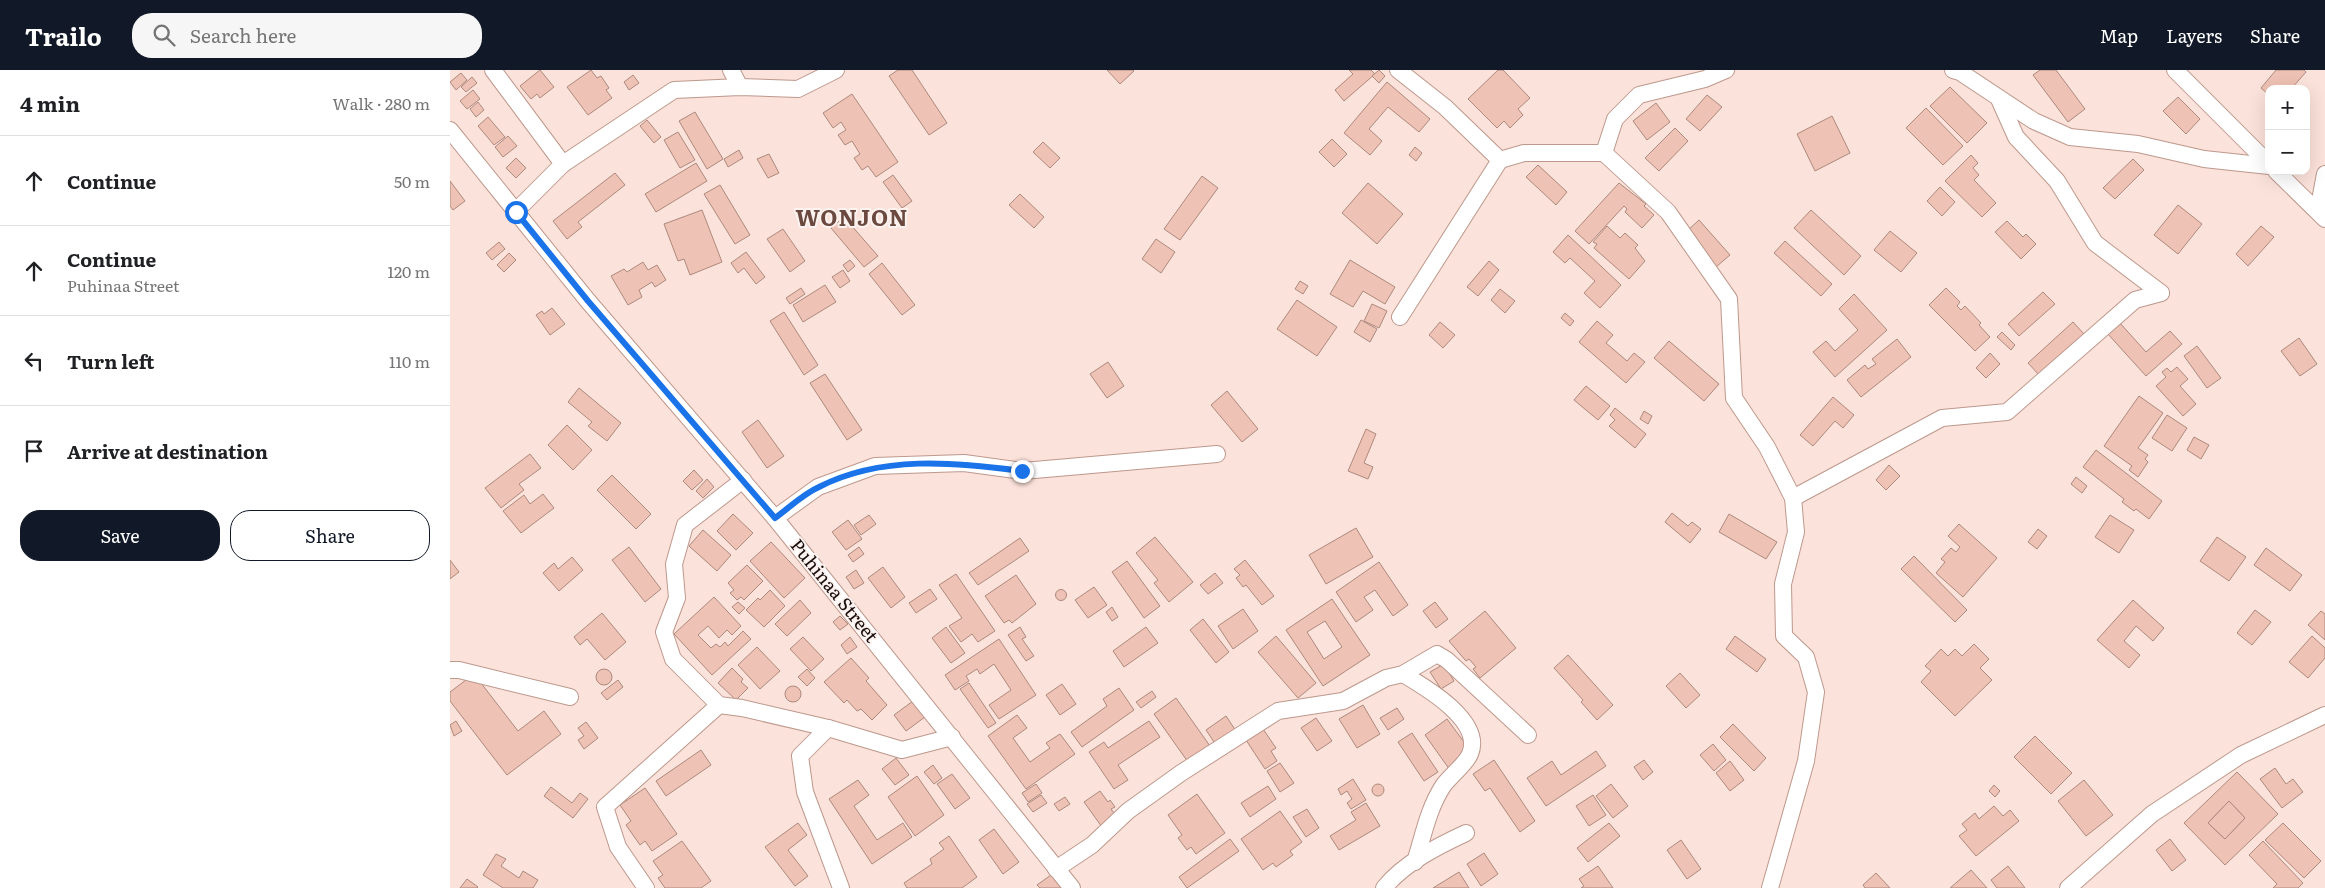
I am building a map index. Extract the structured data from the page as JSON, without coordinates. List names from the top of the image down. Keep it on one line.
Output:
{"streets":{"street":["Puhinaa Street"]},"districts":["WONJON"],"page":{"header":"Trailo","search":"Search here","nav":["Map","Layers","Share"],"heading":["4 min","Walk · 280 m"],"map_buttons":["+","−"],"list":[["Continue","50 m"],["Continue","Puhinaa Street","120 m"],["Turn left","110 m"],"Arrive at destination"],"buttons":["Save","Share"]}}
